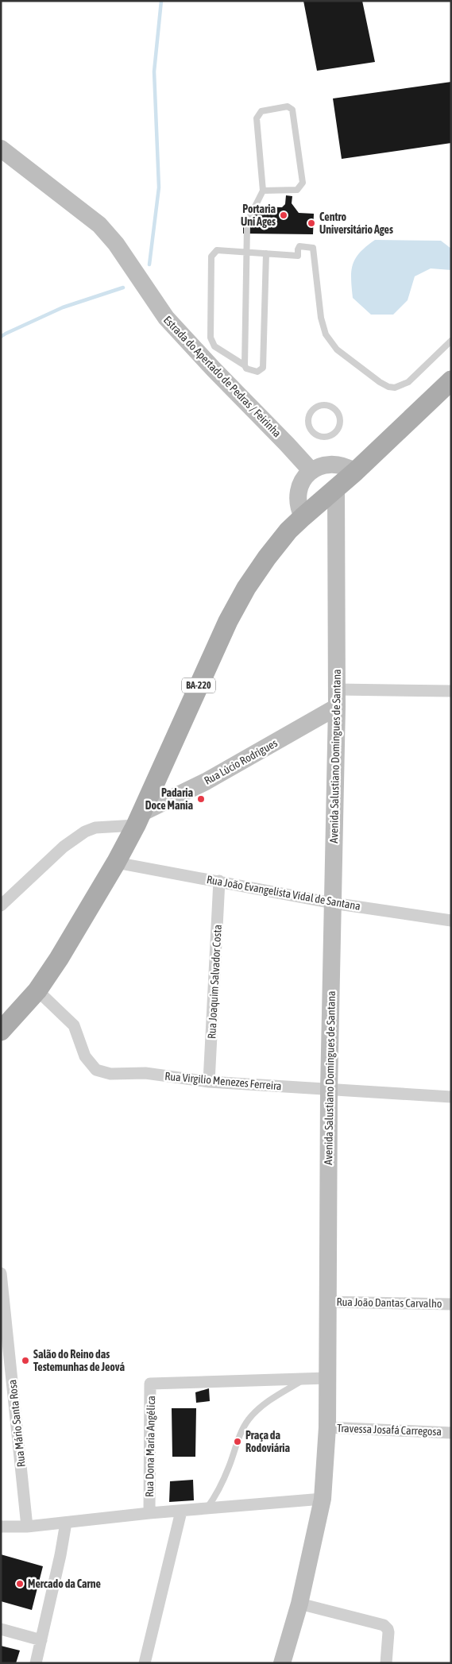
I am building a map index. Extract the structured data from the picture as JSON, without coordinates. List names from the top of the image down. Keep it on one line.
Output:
{"streets":{"main road":["BA-220"],"street":["Estrada do Apertado de Pedras / Feirinha","Avenida Salustiano Domingues de Santana","Rua Lúcio Rodrigues","Rua João Evangelista Vidal de Santana","Rua Joaquim Salvador Costa","Rua Virgilio Menezes Ferreira","Rua João Dantas Carvalho","Rua Mário Santa Rosa","Travessa Josafá Carregosa","Rua Dona Maria Angélica"]},"crossings":[["BA-220","Avenida Salustiano Domingues de Santana"],["BA-220","Rua Lúcio Rodrigues"],["BA-220","Rua João Evangelista Vidal de Santana"],["BA-220","Rua Virgilio Menezes Ferreira"],["Avenida Salustiano Domingues de Santana","Rua Lúcio Rodrigues"],["Avenida Salustiano Domingues de Santana","Rua João Evangelista Vidal de Santana"],["Avenida Salustiano Domingues de Santana","Rua Virgilio Menezes Ferreira"],["Avenida Salustiano Domingues de Santana","Rua João Dantas Carvalho"],["Avenida Salustiano Domingues de Santana","Travessa Josafá Carregosa"],["Avenida Salustiano Domingues de Santana","Rua Dona Maria Angélica"],["Rua João Evangelista Vidal de Santana","Rua Joaquim Salvador Costa"],["Rua Joaquim Salvador Costa","Rua Virgilio Menezes Ferreira"]],"places":["Portaria Uni Ages","Centro Universitário Ages","Padaria Doce Mania","Salão do Reino das Testemunhas de Jeová","Praça da Rodoviária","Mercado da Carne"]}
